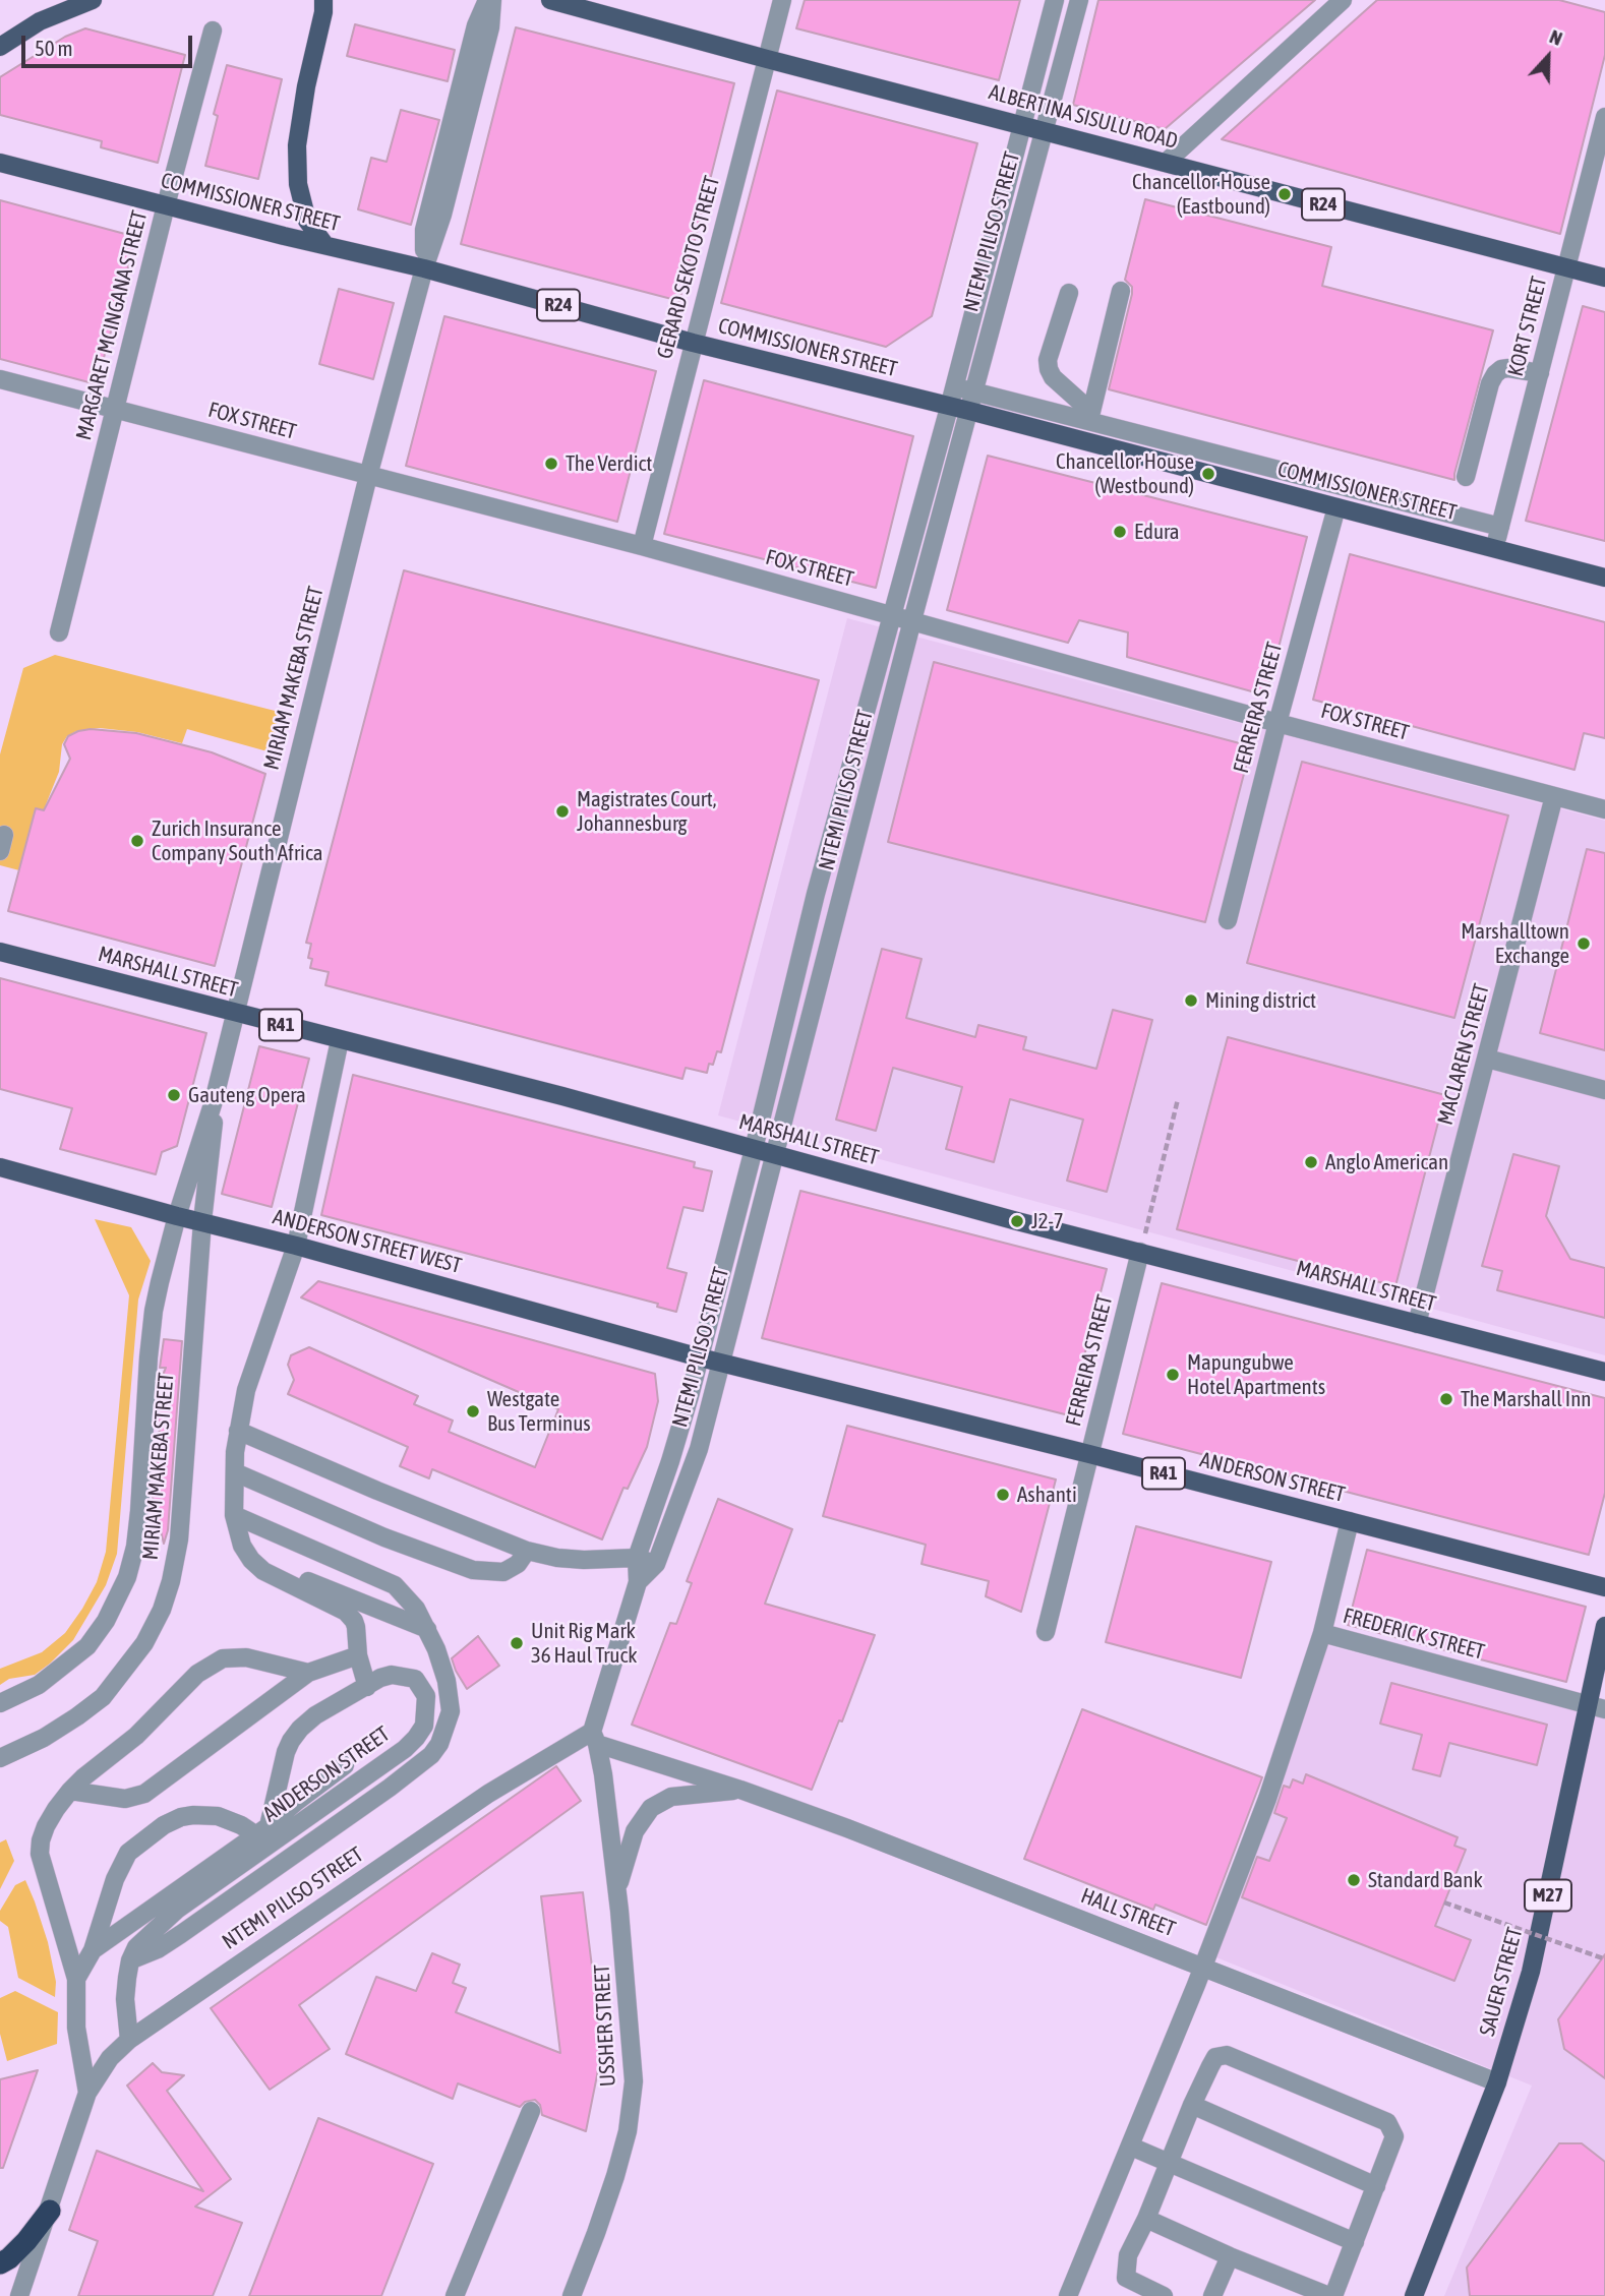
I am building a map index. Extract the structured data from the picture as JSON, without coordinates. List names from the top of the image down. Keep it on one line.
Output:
{"streets":{"main road":["ALBERTINA SISULU ROAD","COMMISSIONER STREET","R24","MARSHALL STREET","R41","ANDERSON STREET WEST","ANDERSON STREET","M27","SAUER STREET"],"street":["NTEMI PILISO STREET","GERARD SEKOTO STREET","MARGARET MCINGANA STREET","KORT STREET","FOX STREET","MIRIAM MAKEBA STREET","FERREIRA STREET","MACLAREN STREET","FREDERICK STREET","HALL STREET","USSHER STREET"]},"crossings":[["ALBERTINA SISULU ROAD","NTEMI PILISO STREET"],["ALBERTINA SISULU ROAD","GERARD SEKOTO STREET"],["ALBERTINA SISULU ROAD","KORT STREET"],["COMMISSIONER STREET","NTEMI PILISO STREET"],["COMMISSIONER STREET","GERARD SEKOTO STREET"],["COMMISSIONER STREET","MARGARET MCINGANA STREET"],["COMMISSIONER STREET","KORT STREET"],["COMMISSIONER STREET","MIRIAM MAKEBA STREET"],["COMMISSIONER STREET","FERREIRA STREET"],["NTEMI PILISO STREET","FOX STREET"],["NTEMI PILISO STREET","MARSHALL STREET"],["NTEMI PILISO STREET","ANDERSON STREET WEST"],["NTEMI PILISO STREET","ANDERSON STREET"],["NTEMI PILISO STREET","HALL STREET"],["NTEMI PILISO STREET","USSHER STREET"],["GERARD SEKOTO STREET","FOX STREET"],["MARGARET MCINGANA STREET","FOX STREET"],["FOX STREET","MIRIAM MAKEBA STREET"],["FOX STREET","FERREIRA STREET"],["FOX STREET","MACLAREN STREET"],["MIRIAM MAKEBA STREET","MARSHALL STREET"],["MIRIAM MAKEBA STREET","ANDERSON STREET WEST"],["FERREIRA STREET","MARSHALL STREET"],["FERREIRA STREET","ANDERSON STREET"],["MARSHALL STREET","MACLAREN STREET"],["ANDERSON STREET WEST","ANDERSON STREET"],["ANDERSON STREET","FREDERICK STREET"],["FREDERICK STREET","SAUER STREET"],["HALL STREET","SAUER STREET"],["HALL STREET","USSHER STREET"]],"places":["Chancellor House (Eastbound)","The Verdict","Chancellor House (Westbound)","Edura","Magistrates Court, Johannesburg","Zurich Insurance Company South Africa","Marshalltown Exchange","Mining district","Gauteng Opera","Anglo American","J2-7","Mapungubwe Hotel Apartments","The Marshall Inn","Westgate Bus Terminus","Ashanti","Unit Rig Mark 36 Haul Truck","Standard Bank"],"scale_bar":"50 m","north":"top"}
